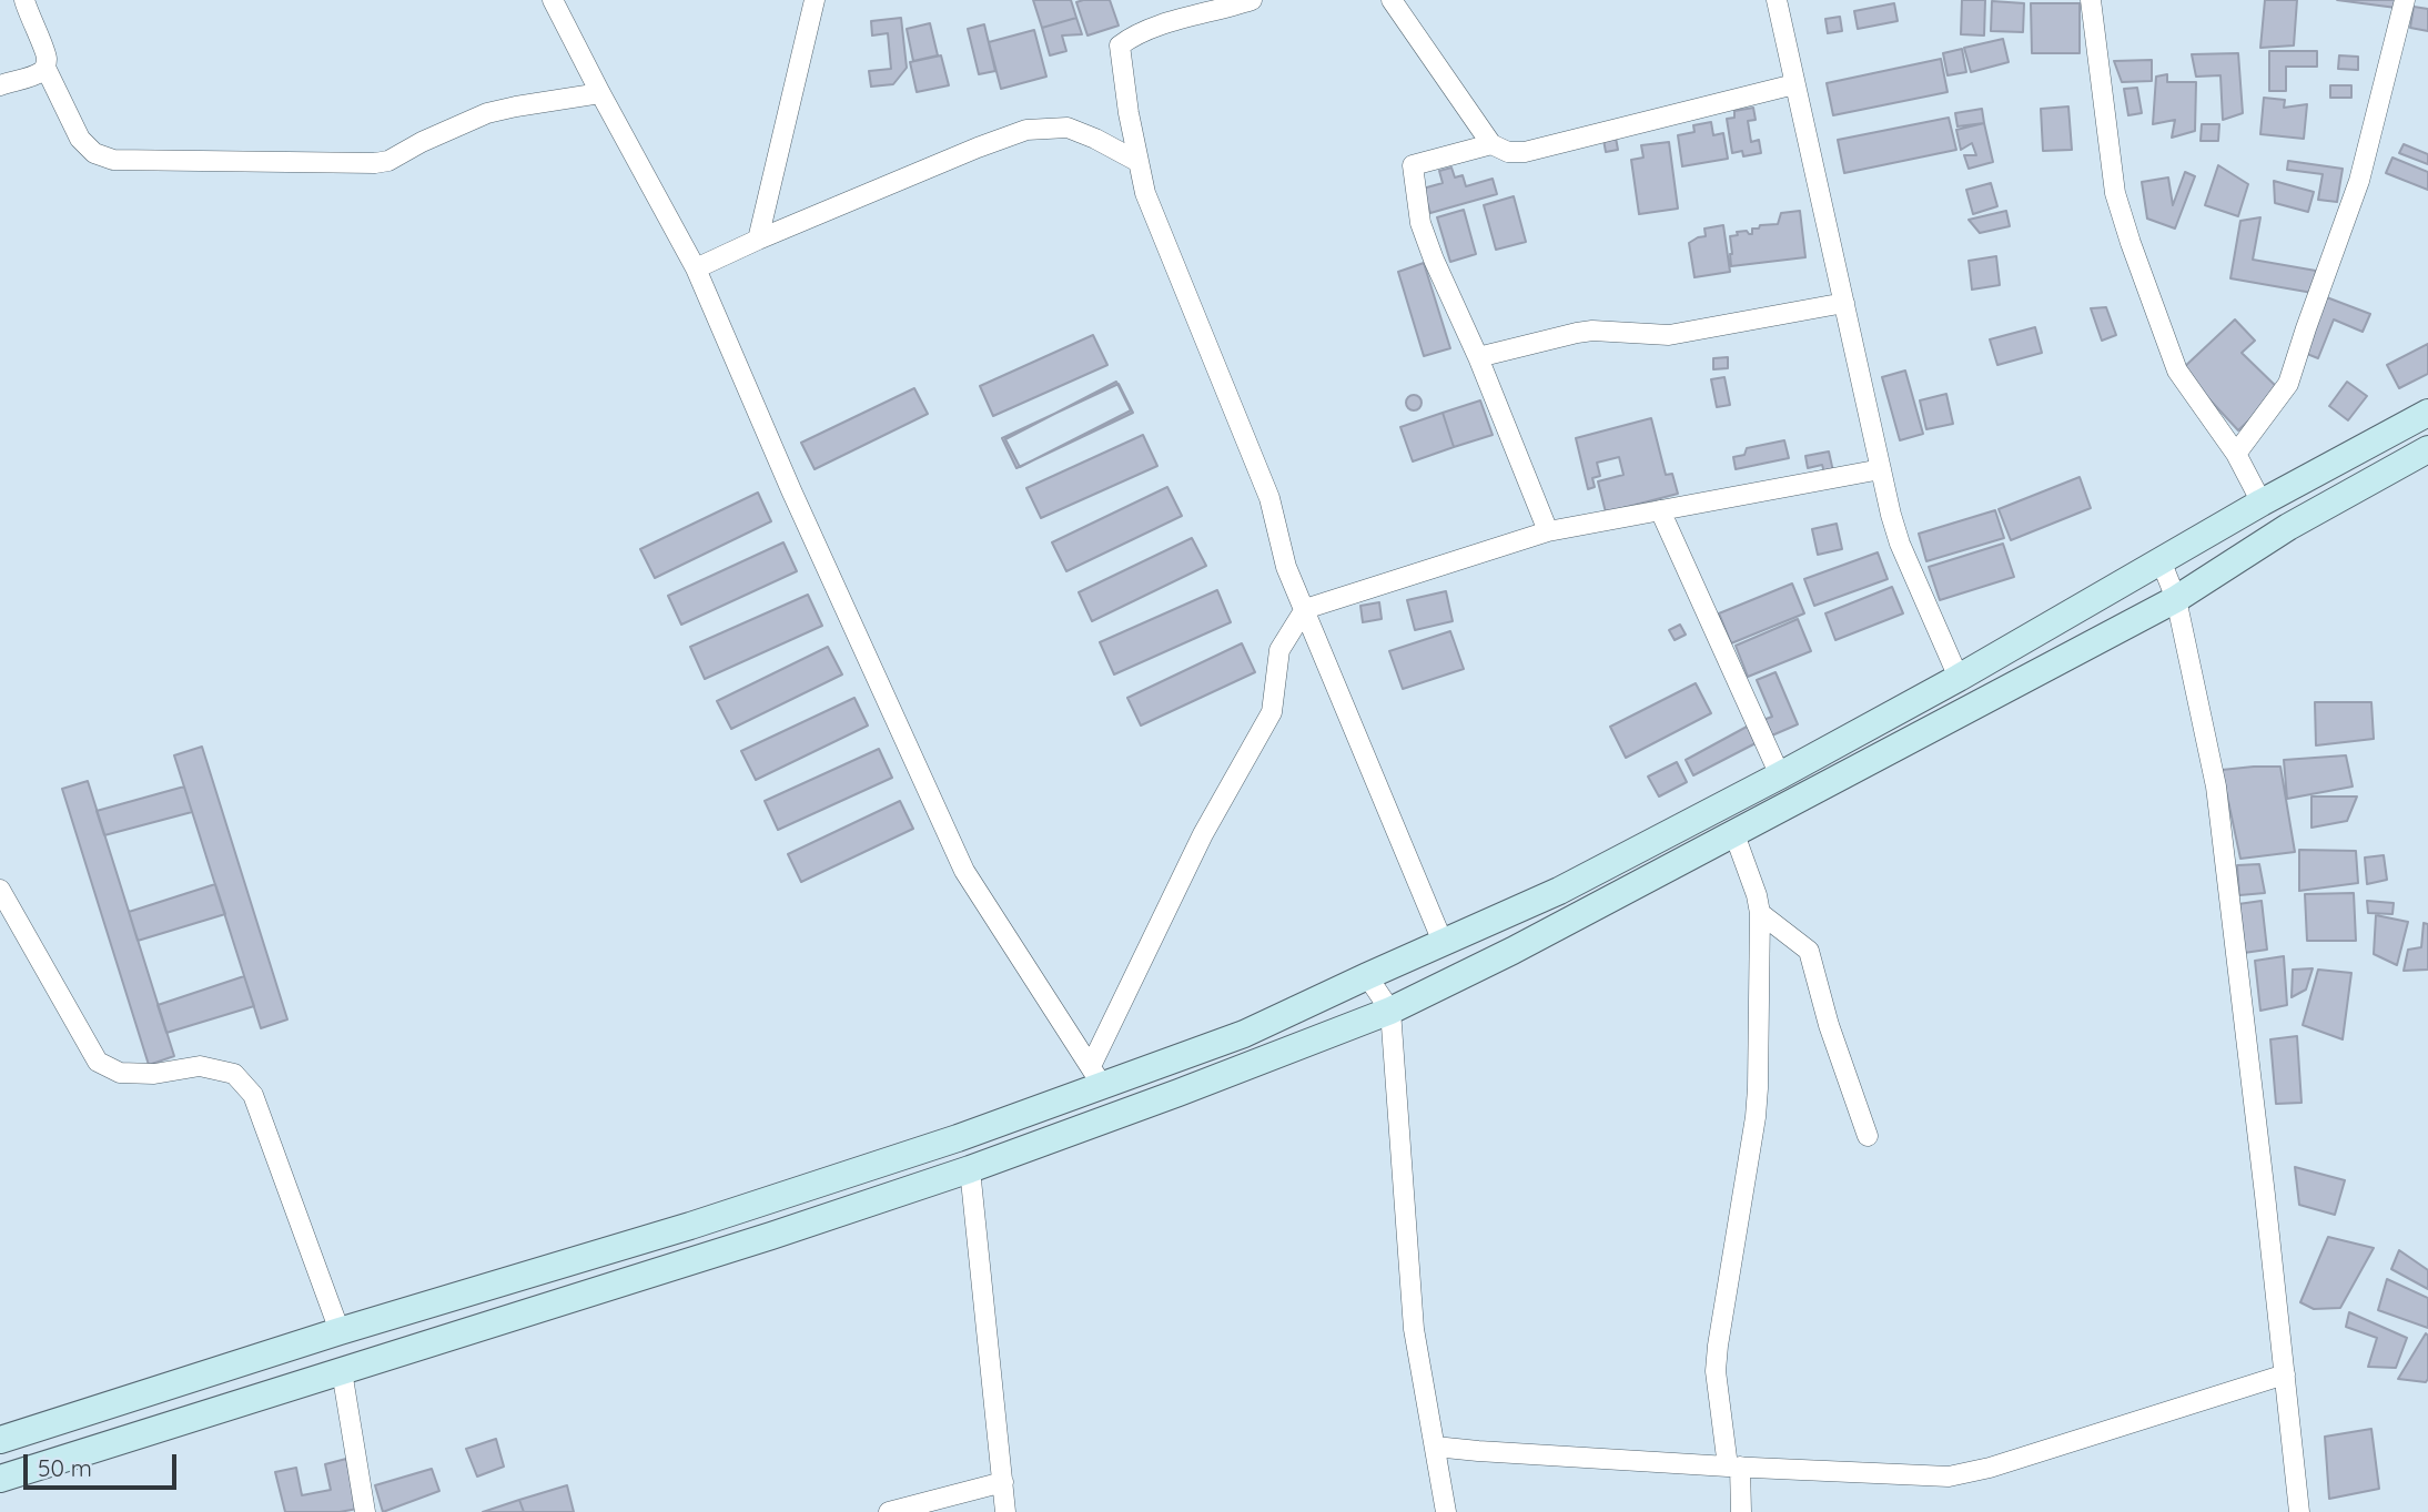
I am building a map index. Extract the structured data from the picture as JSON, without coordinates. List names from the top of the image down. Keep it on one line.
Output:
{"scale_bar":"50 m"}
